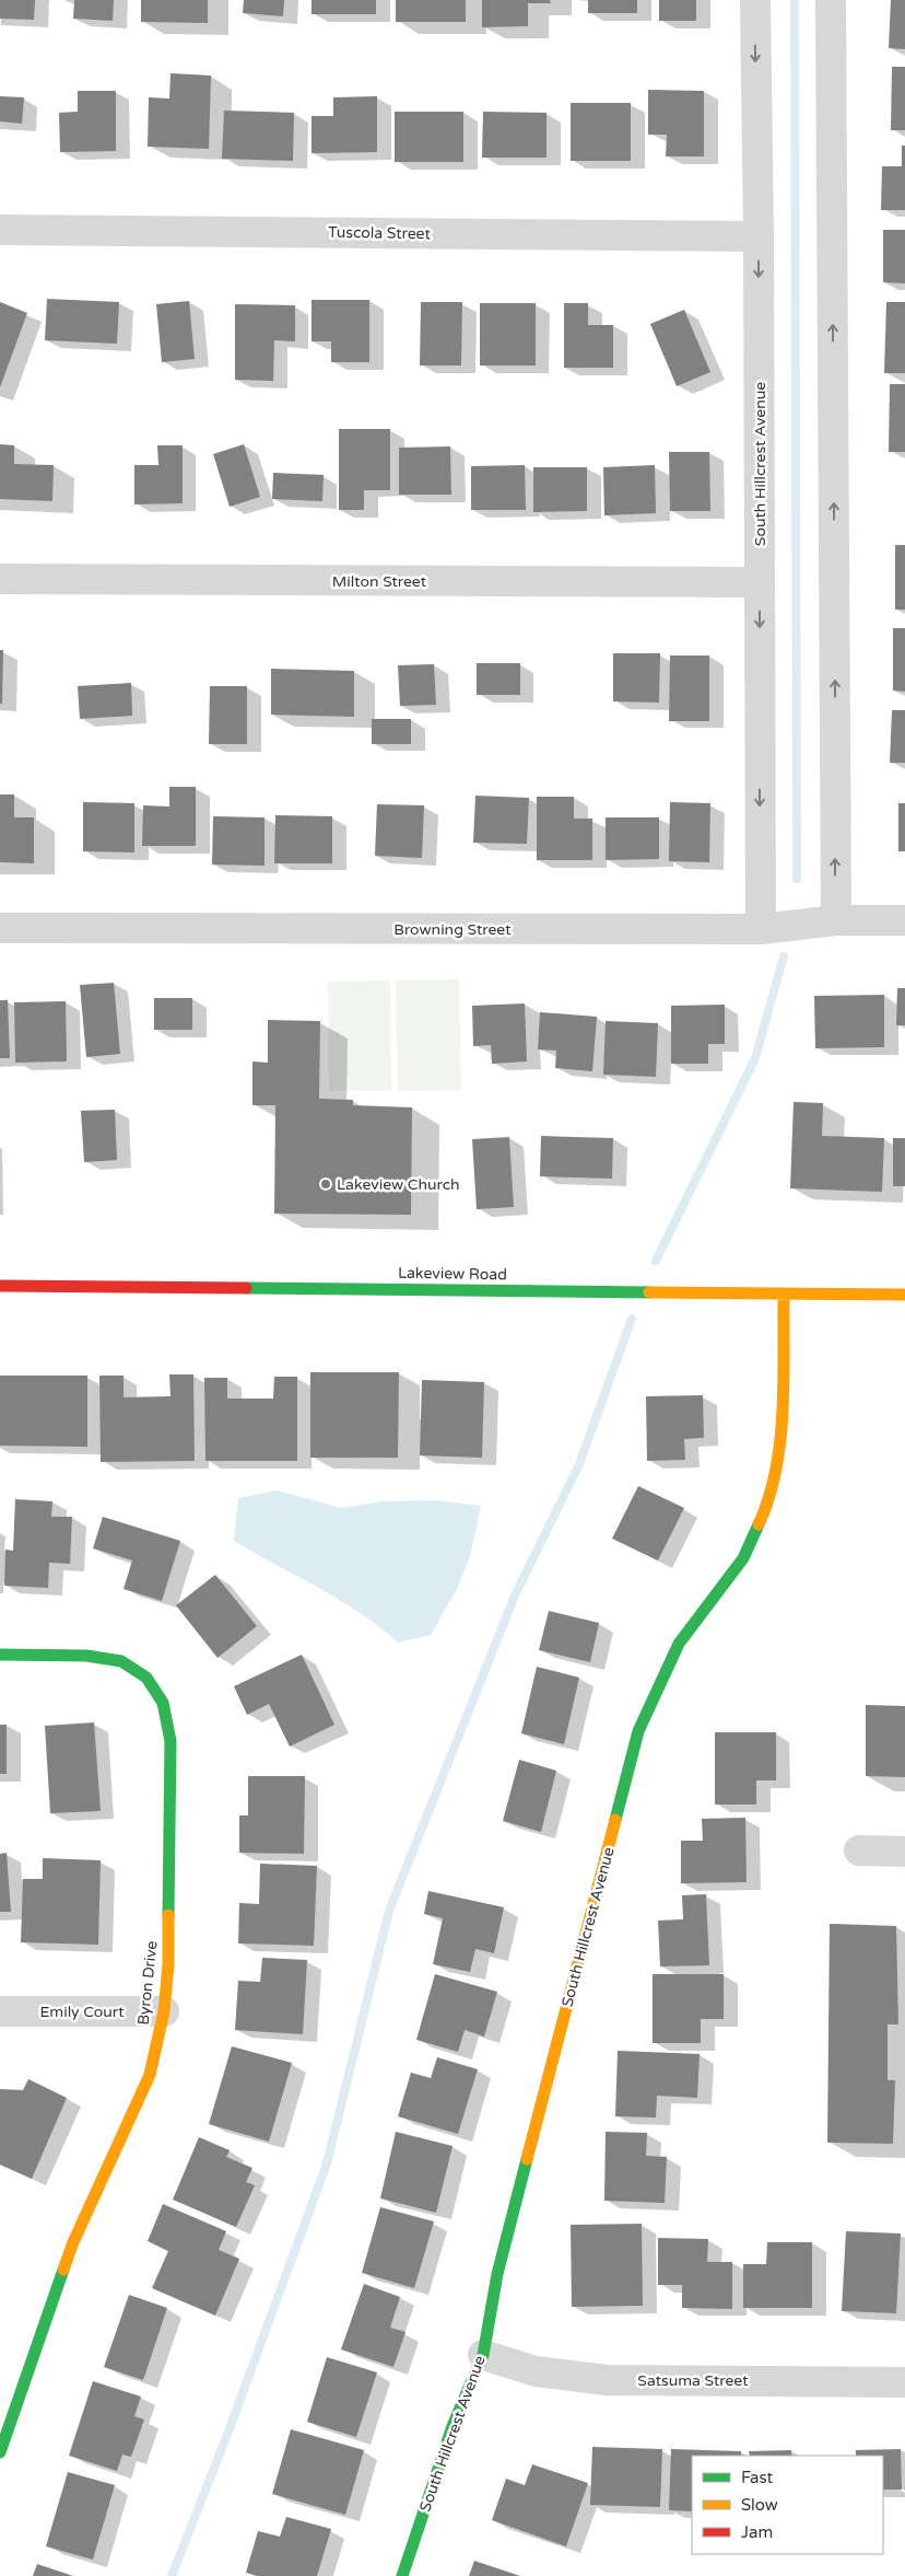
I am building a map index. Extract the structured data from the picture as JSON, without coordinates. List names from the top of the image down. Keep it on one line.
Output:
{"streets":{"street":["Tuscola Street","South Hillcrest Avenue","Milton Street","Browning Street","Lakeview Road","Byron Drive","Emily Court","Satsuma Street"]},"crossings":[["Tuscola Street","South Hillcrest Avenue"],["South Hillcrest Avenue","Milton Street"],["South Hillcrest Avenue","Browning Street"],["South Hillcrest Avenue","Lakeview Road"],["South Hillcrest Avenue","Satsuma Street"],["Byron Drive","Emily Court"]],"places":["Lakeview Church"],"legend":["Fast","Slow","Jam"]}
